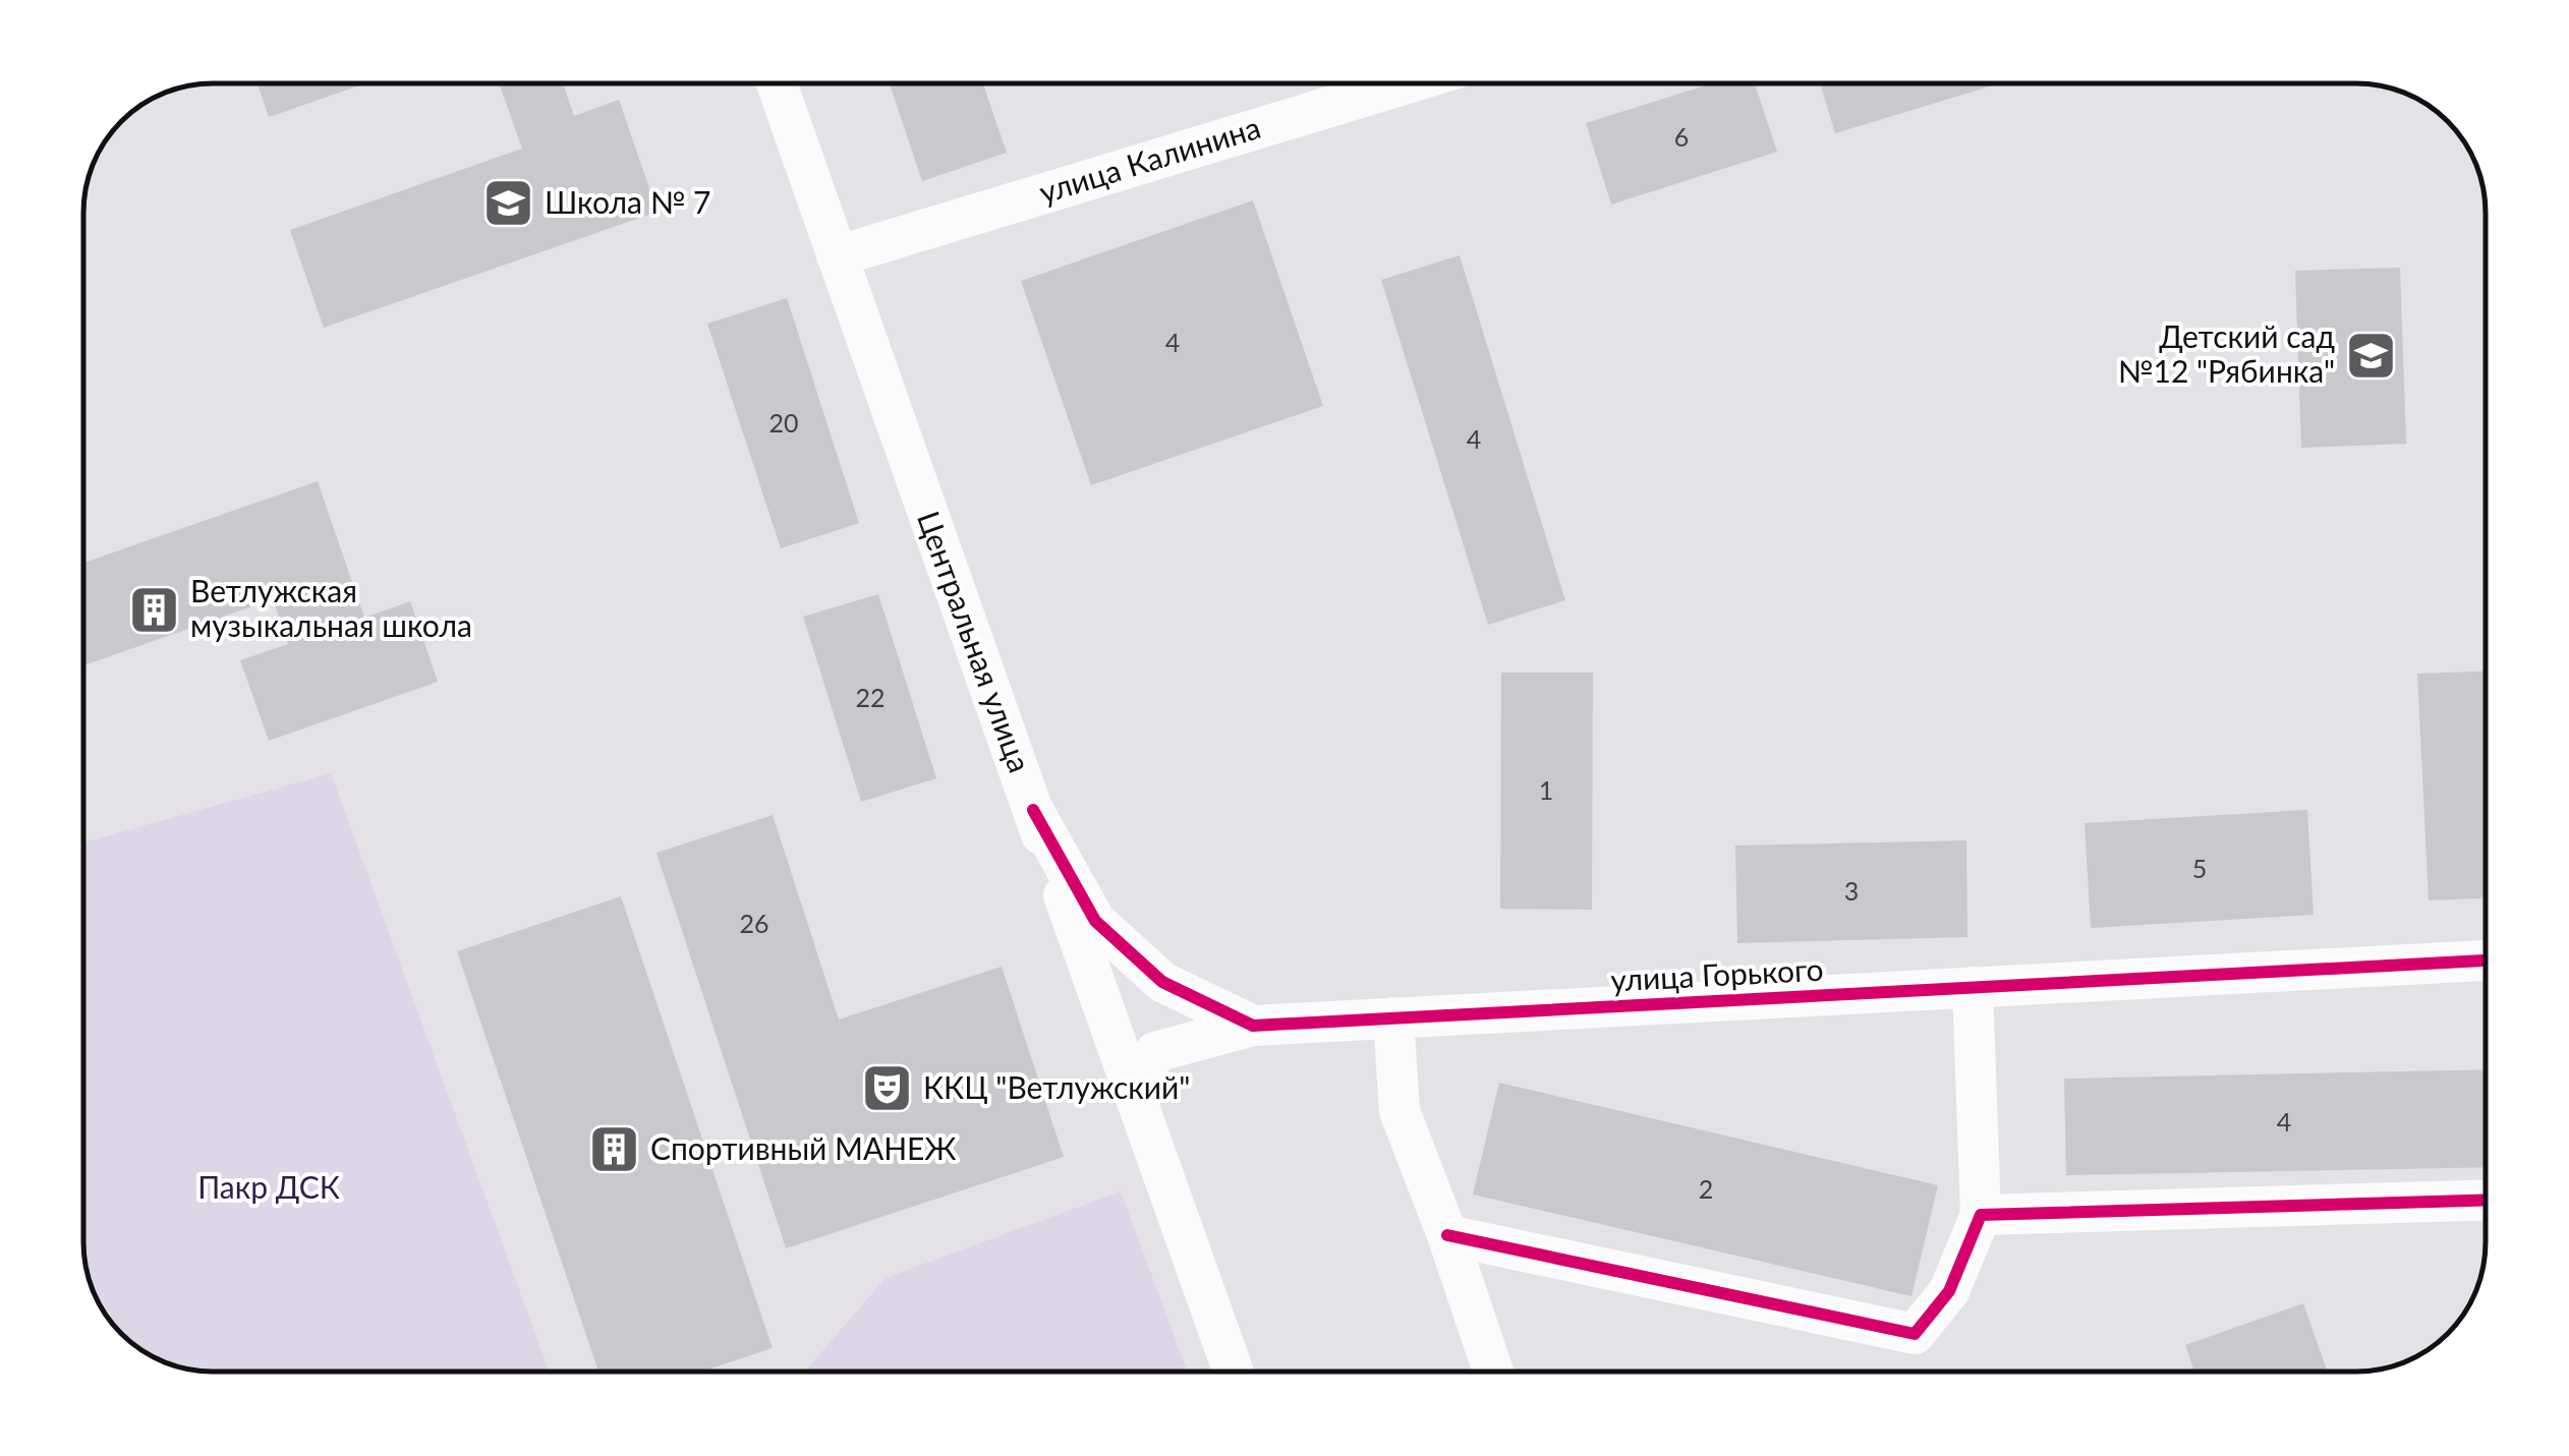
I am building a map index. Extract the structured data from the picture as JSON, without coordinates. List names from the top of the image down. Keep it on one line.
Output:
{"streets":{"street":["улица Калинина","Центральная улица","улица Горького"]},"crossings":[["улица Калинина","Центральная улица"],["Центральная улица","улица Горького"]],"parks":["Пакр ДСК"],"places":{"school or university":["Школа № 7","Детский сад №12 \"Рябинка\""],"building":["Ветлужская музыкальная школа","Спортивный МАНЕЖ"],"theatre":["ККЦ \"Ветлужский\""]},"house_numbers":["6","4","20","4","22","1","5","3","26","4","2"]}
